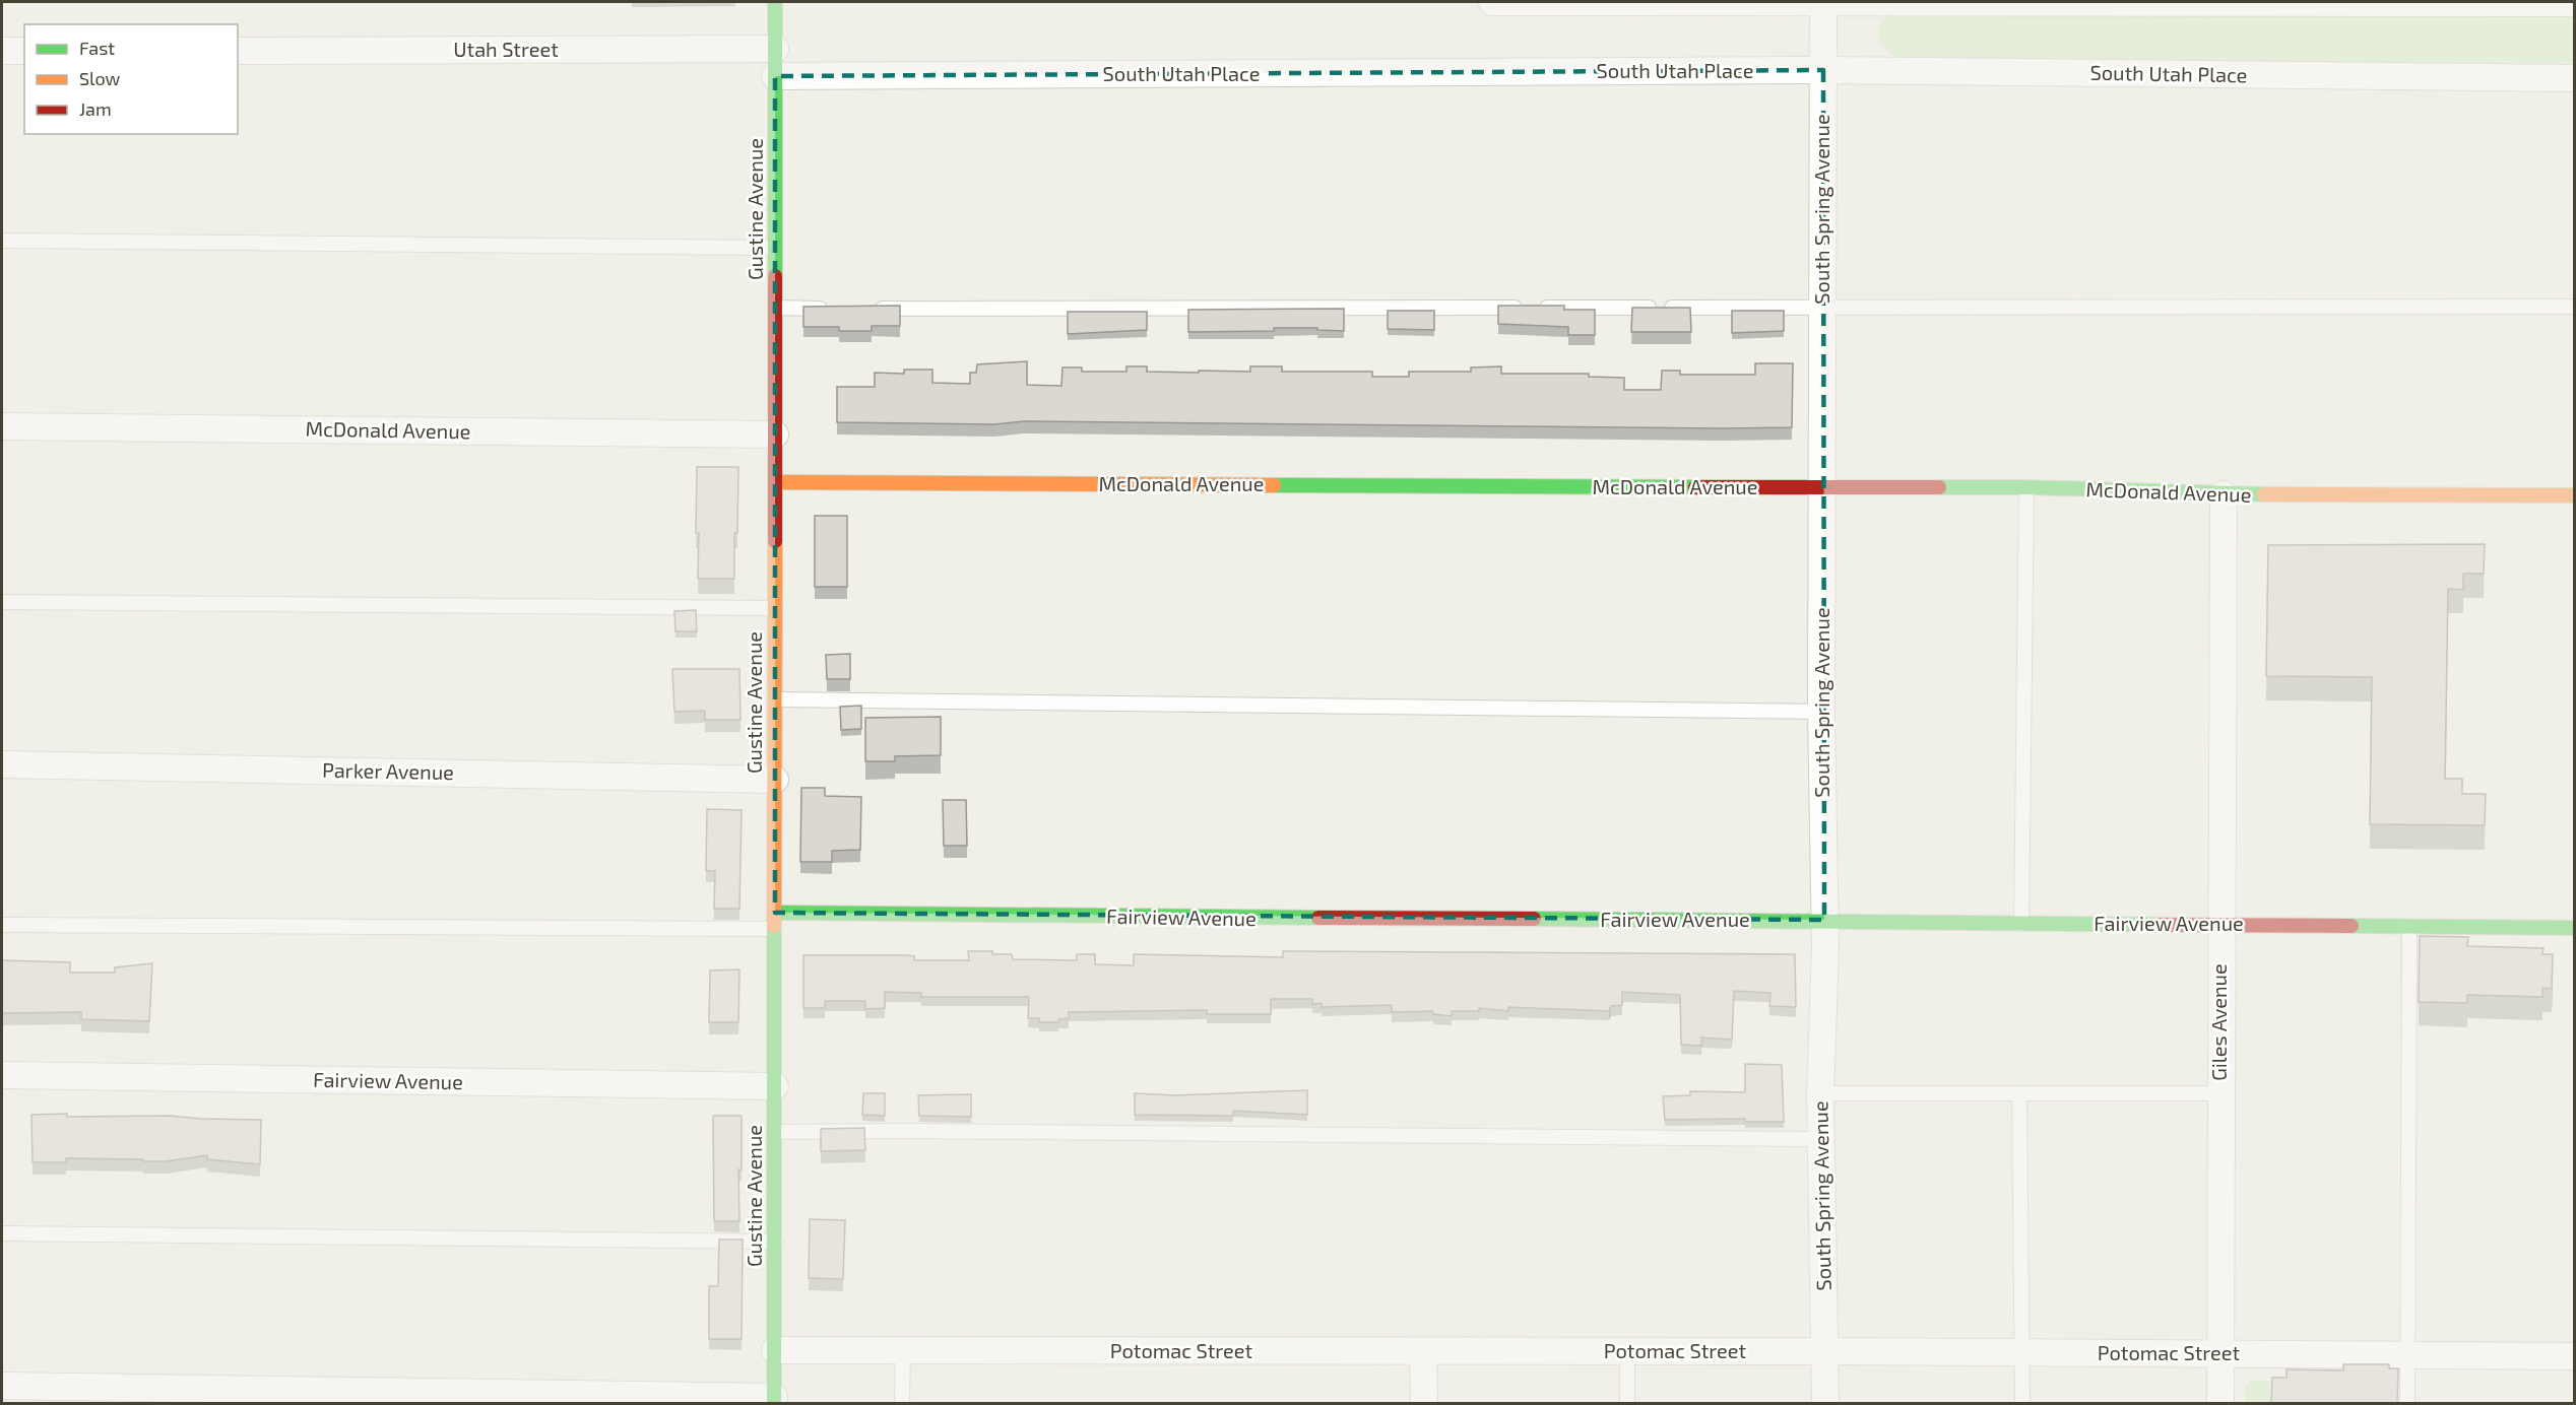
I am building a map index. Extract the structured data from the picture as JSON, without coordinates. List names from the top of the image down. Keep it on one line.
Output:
{"streets":{"street":["Utah Street","South Utah Place","Gustine Avenue","South Spring Avenue","McDonald Avenue","Parker Avenue","Fairview Avenue","Giles Avenue","Potomac Street"]},"crossings":[["Utah Street","Gustine Avenue"],["South Utah Place","Gustine Avenue"],["South Utah Place","South Spring Avenue"],["Gustine Avenue","McDonald Avenue"],["Gustine Avenue","Parker Avenue"],["Gustine Avenue","Fairview Avenue"],["Gustine Avenue","Potomac Street"],["South Spring Avenue","McDonald Avenue"],["South Spring Avenue","Fairview Avenue"],["South Spring Avenue","Potomac Street"],["McDonald Avenue","Giles Avenue"],["Fairview Avenue","Giles Avenue"],["Giles Avenue","Potomac Street"]],"legend":["Fast","Slow","Jam"]}
